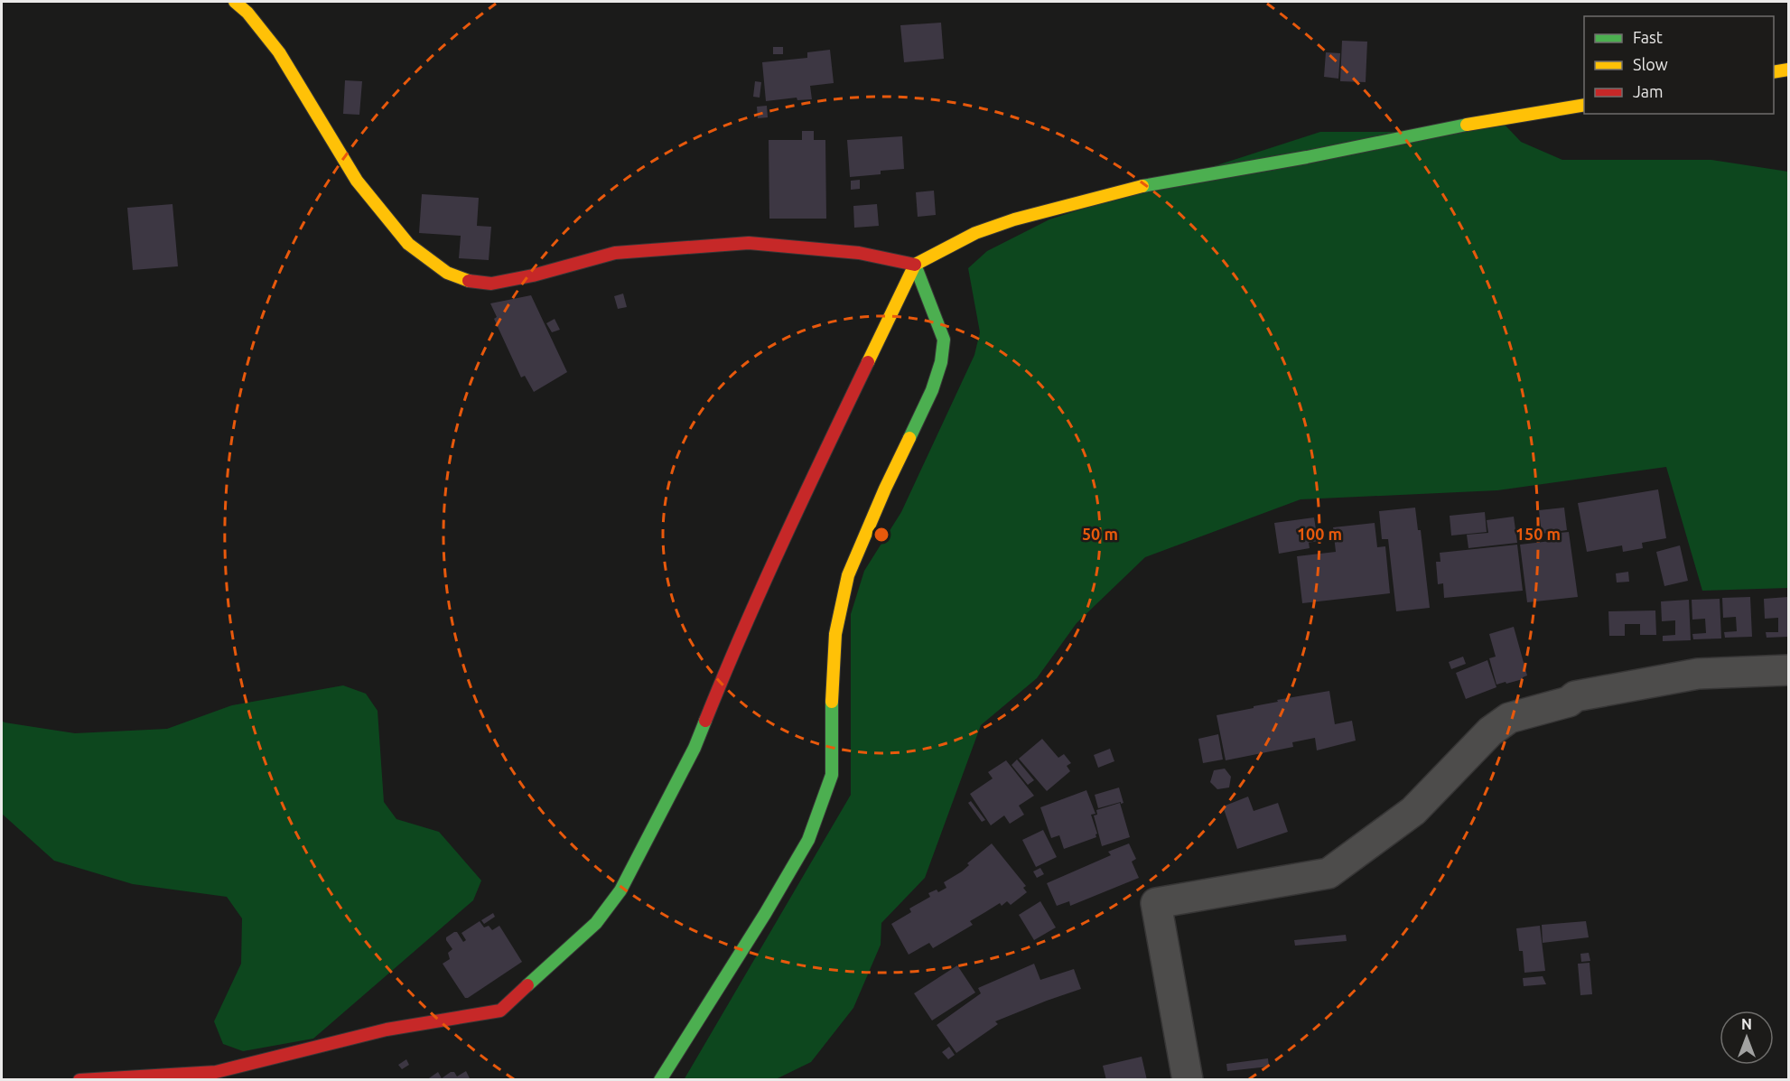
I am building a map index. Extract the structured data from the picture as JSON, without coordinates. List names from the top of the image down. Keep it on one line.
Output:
{"legend":["Fast","Slow","Jam"],"north":"top","rings":["50 m","100 m","150 m"]}
